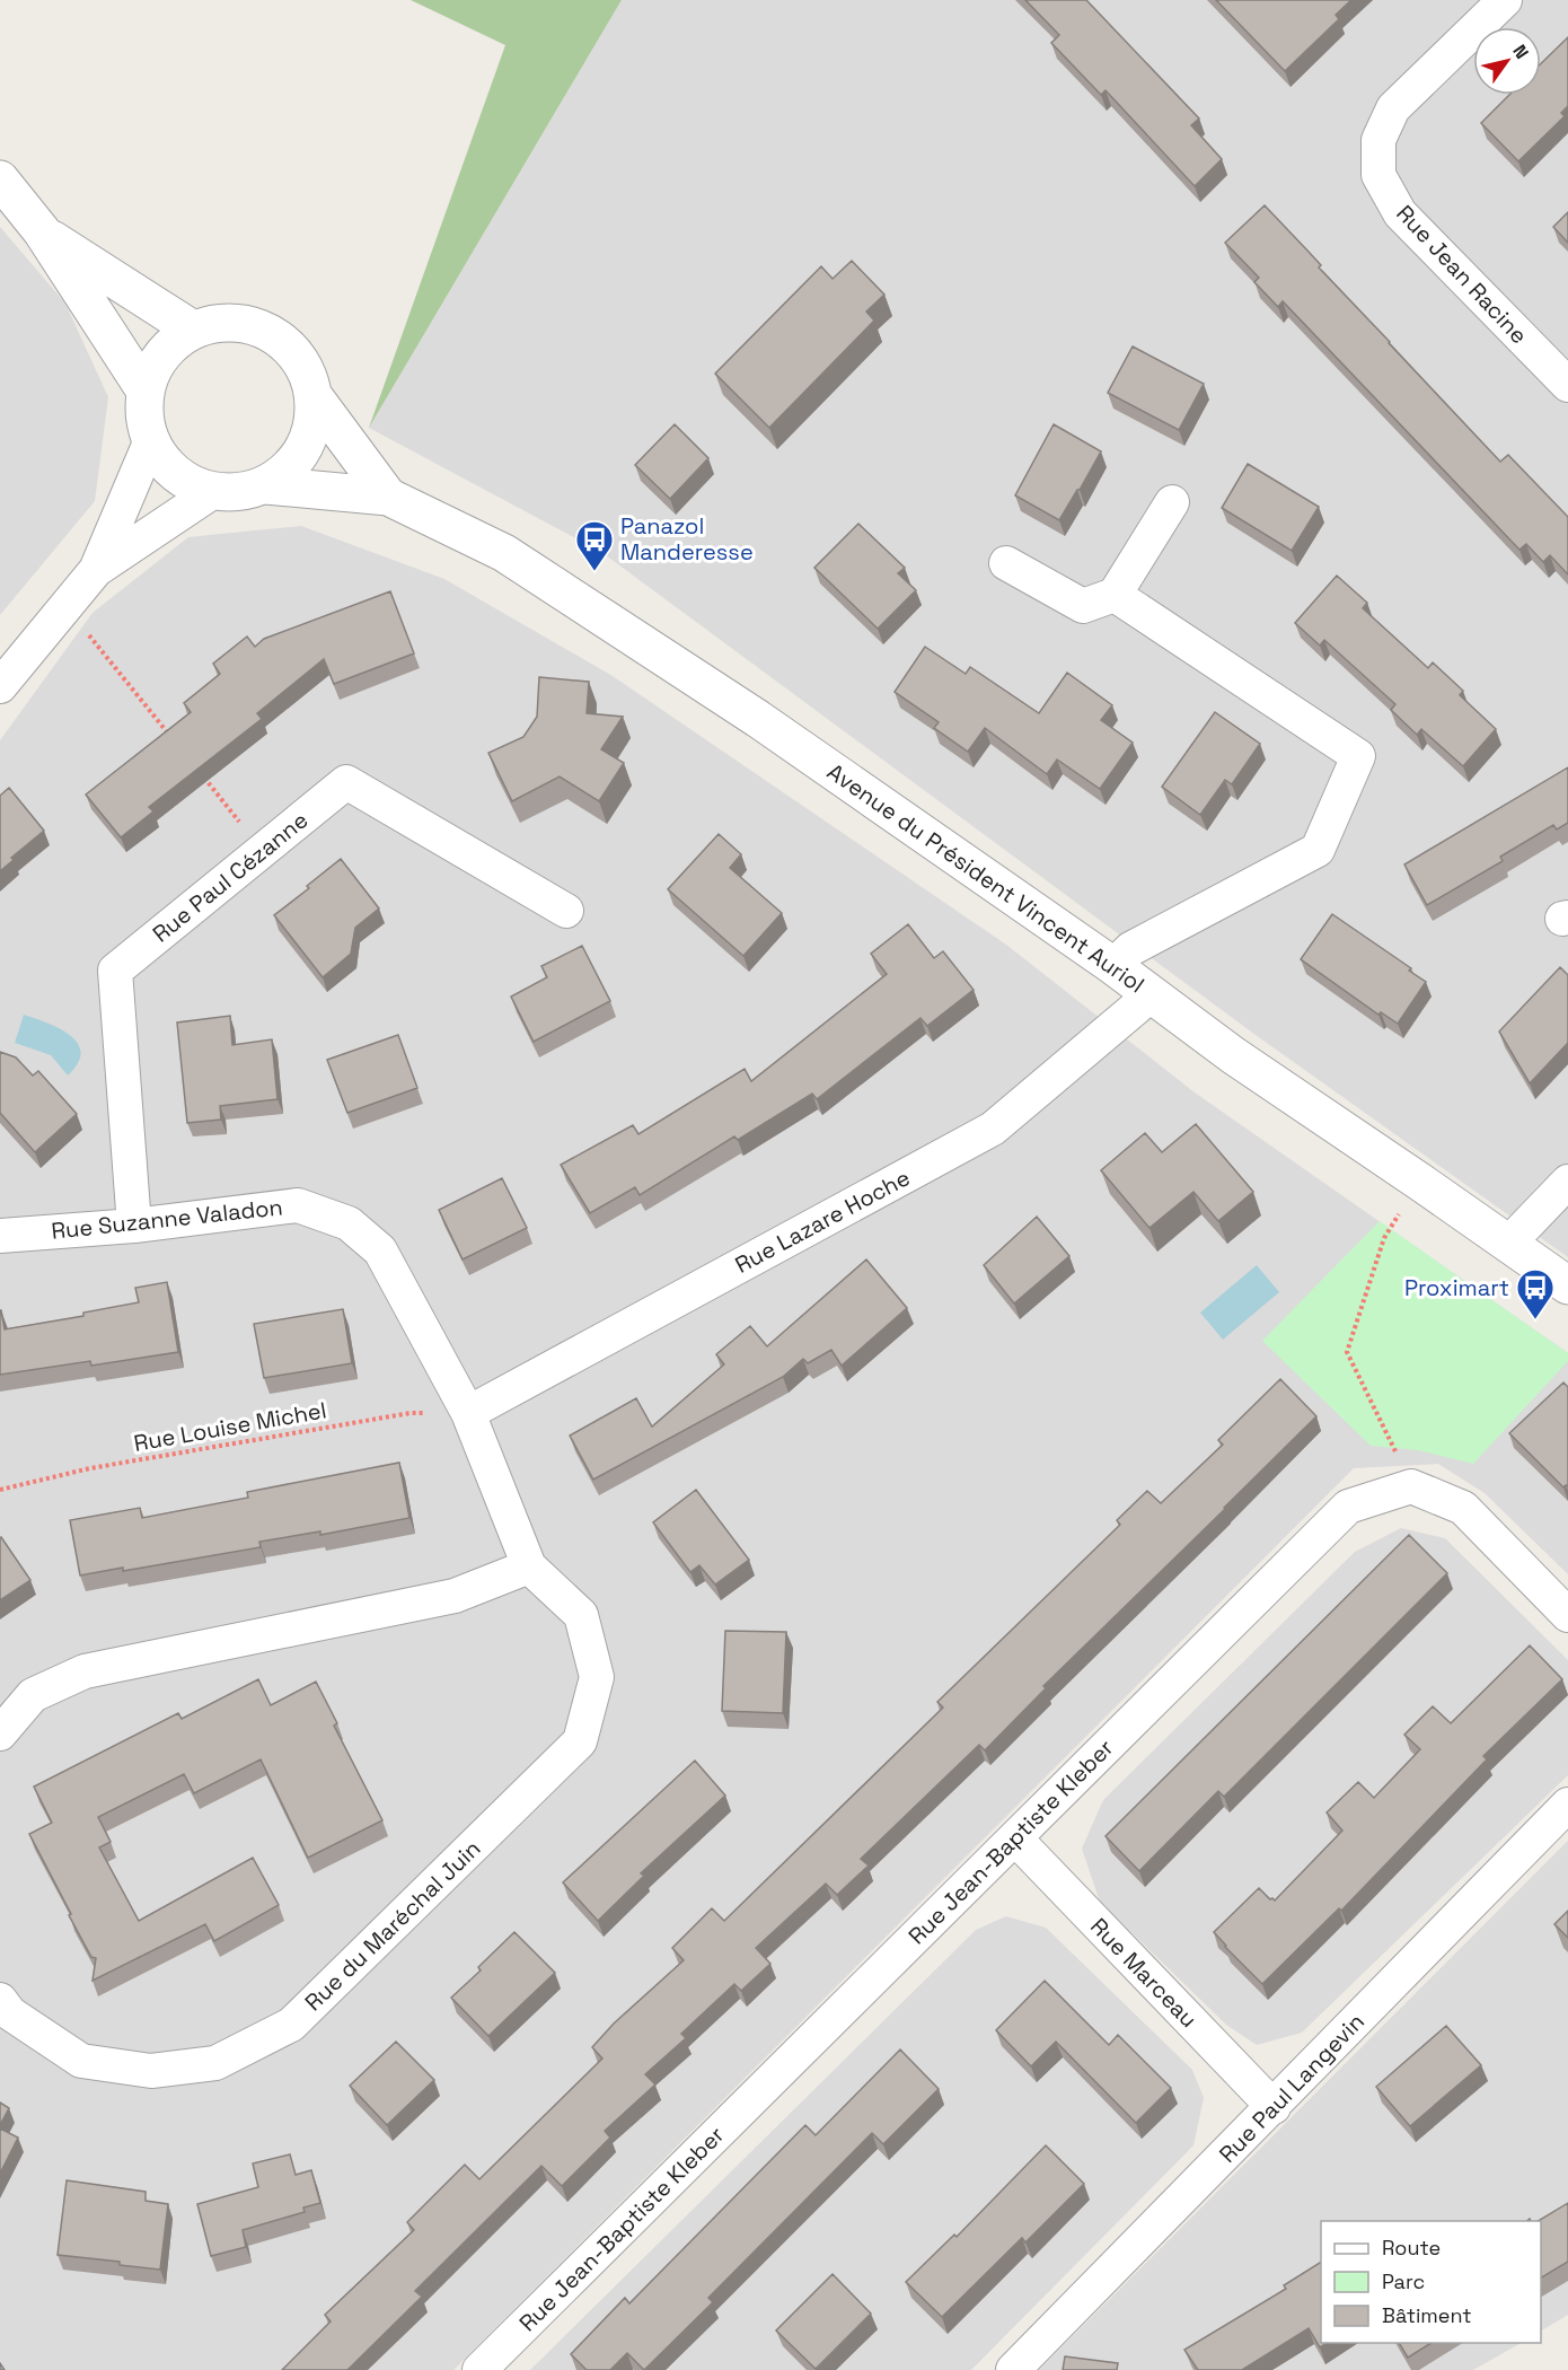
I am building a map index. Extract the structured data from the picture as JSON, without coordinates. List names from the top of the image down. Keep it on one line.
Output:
{"streets":{"street":["Rue Jean Racine","Rue Paul Cézanne","Avenue du Président Vincent Auriol","Rue Suzanne Valadon","Rue Lazare Hoche","Rue Jean-Baptiste Kleber","Rue du Maréchal Juin","Rue Marceau","Rue Paul Langevin"],"path":["Rue Louise Michel"]},"crossings":[["Rue Paul Cézanne","Rue Suzanne Valadon"],["Avenue du Président Vincent Auriol","Rue Lazare Hoche"],["Rue Suzanne Valadon","Rue Lazare Hoche"],["Rue Suzanne Valadon","Rue Louise Michel"],["Rue Suzanne Valadon","Rue du Maréchal Juin"],["Rue Lazare Hoche","Rue Louise Michel"],["Rue Lazare Hoche","Rue du Maréchal Juin"],["Rue Louise Michel","Rue du Maréchal Juin"],["Rue Jean-Baptiste Kleber","Rue Marceau"],["Rue Marceau","Rue Paul Langevin"]],"places":{"bus stop":["Panazol Manderesse","Proximart"]},"legend":["Route","Parc","Bâtiment"],"north":"top right"}
